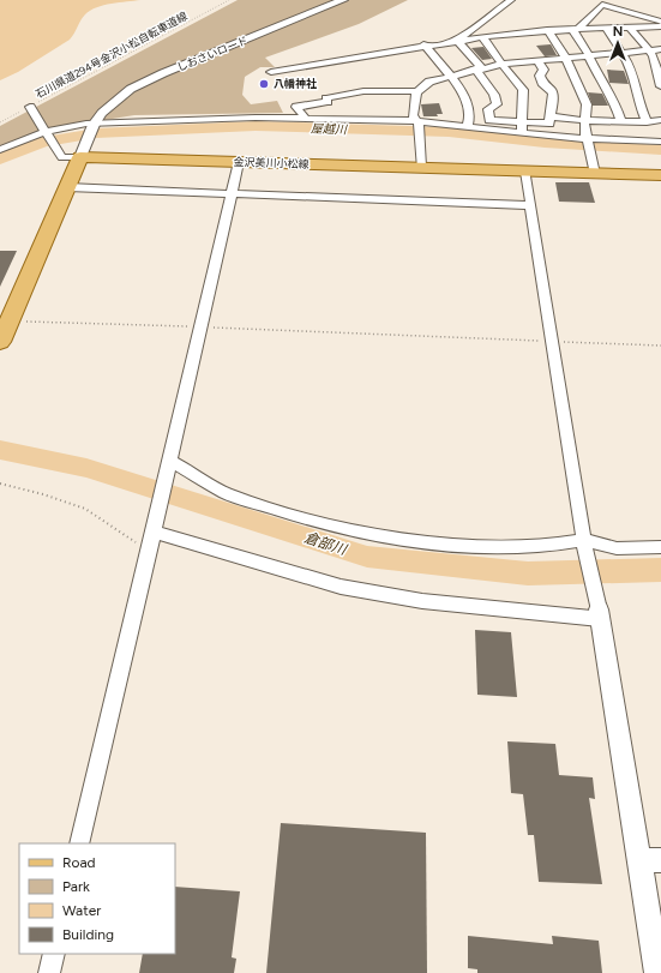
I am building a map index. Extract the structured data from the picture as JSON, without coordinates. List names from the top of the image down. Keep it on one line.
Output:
{"streets":{"main road":["金沢美川小松線"],"street":["しおさいロード"],"path":["石川県道294号金沢小松自転車道線"]},"water":["屋越川","倉部川"],"places":["八幡神社"],"legend":["Road","Park","Water","Building"],"north":"top"}
